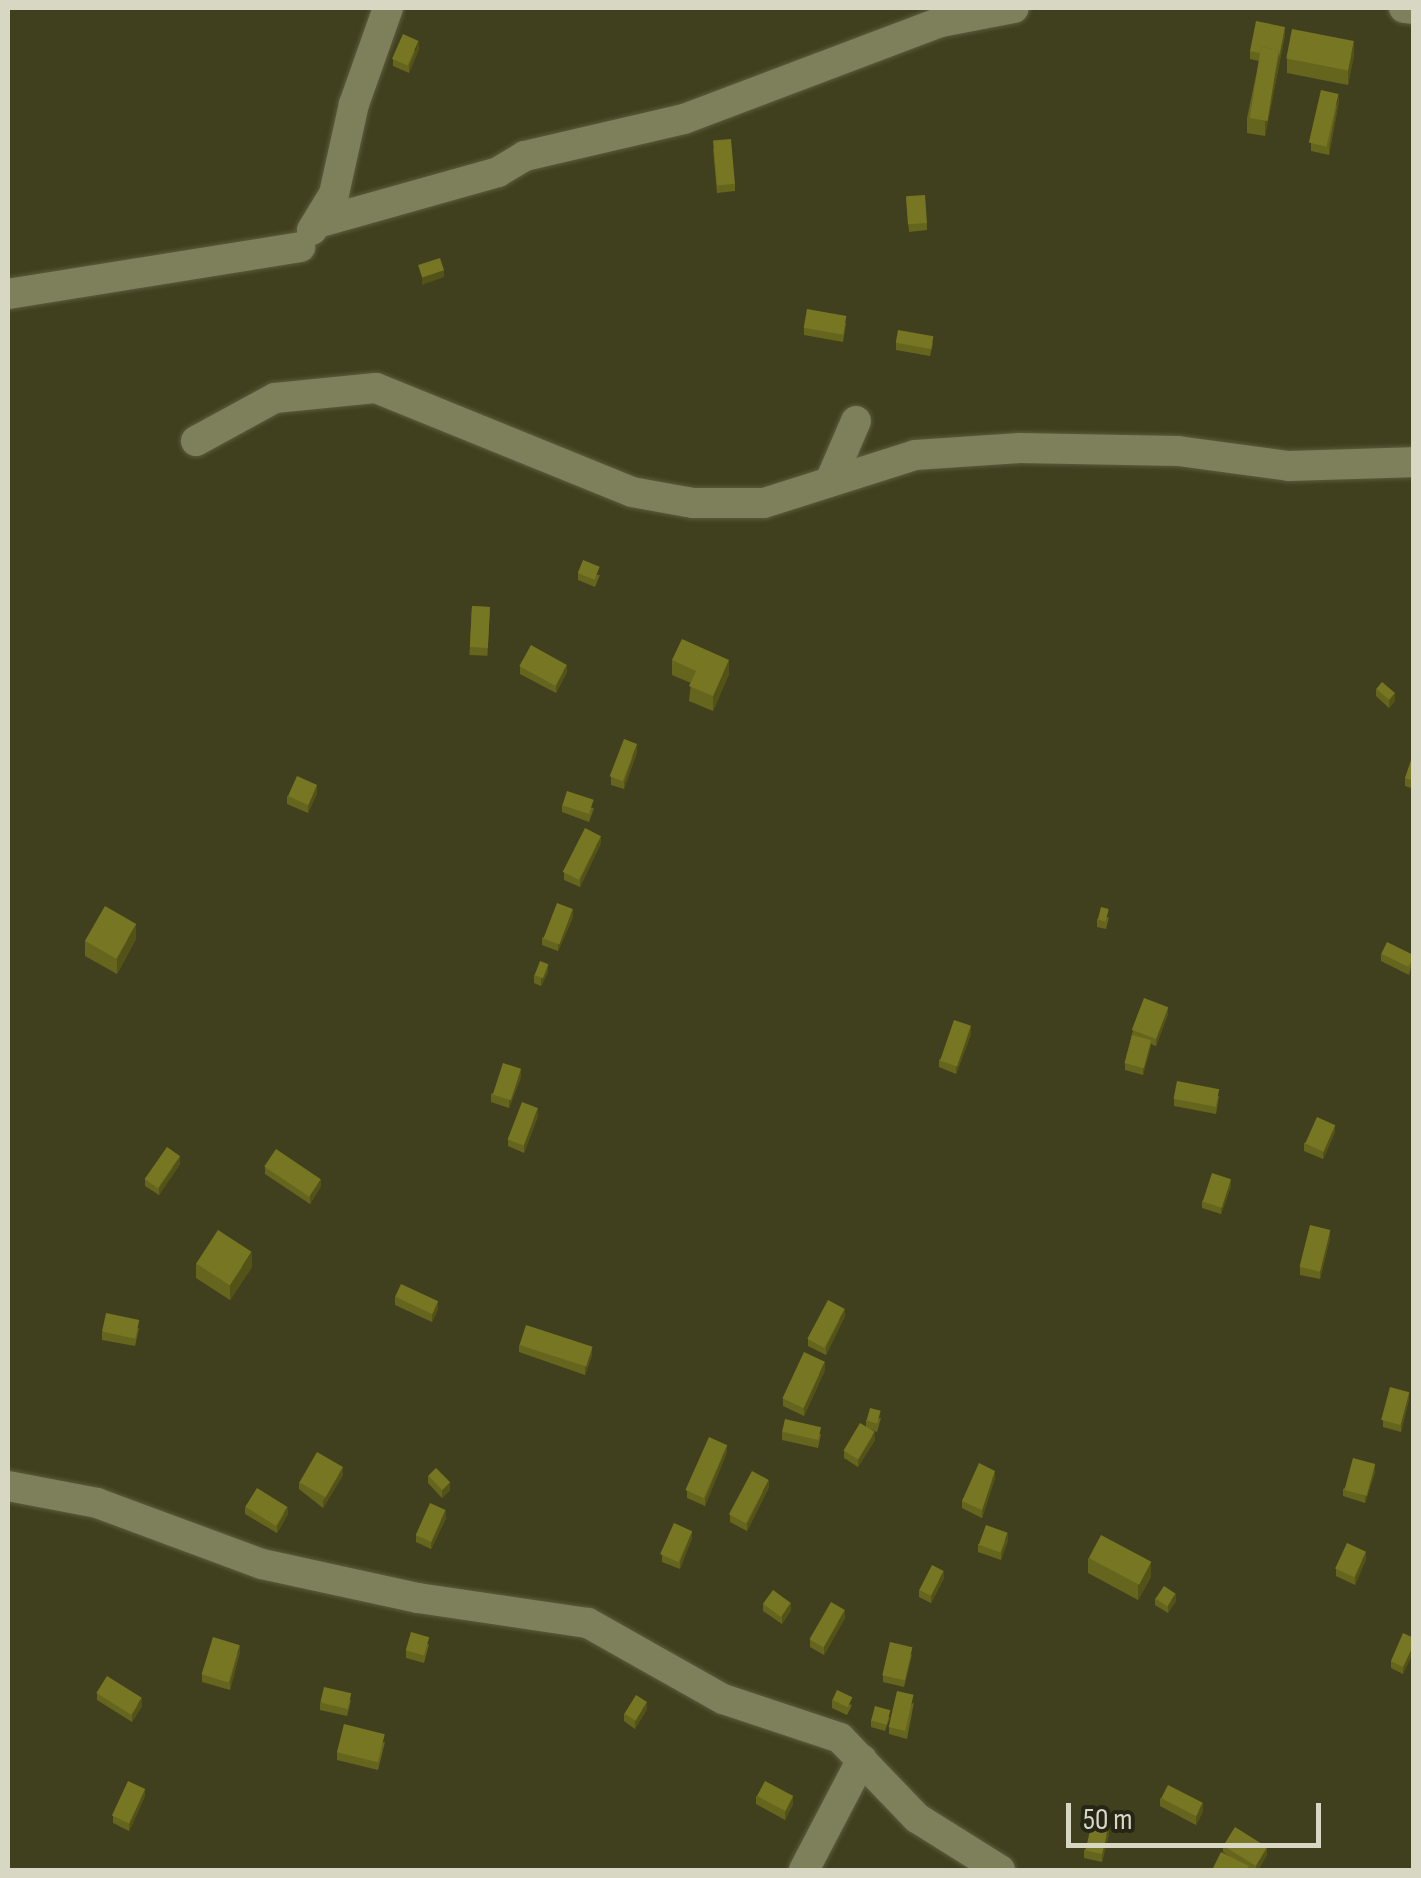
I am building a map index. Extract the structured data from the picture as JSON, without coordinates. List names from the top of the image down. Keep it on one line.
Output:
{"scale_bar":"50 m"}
